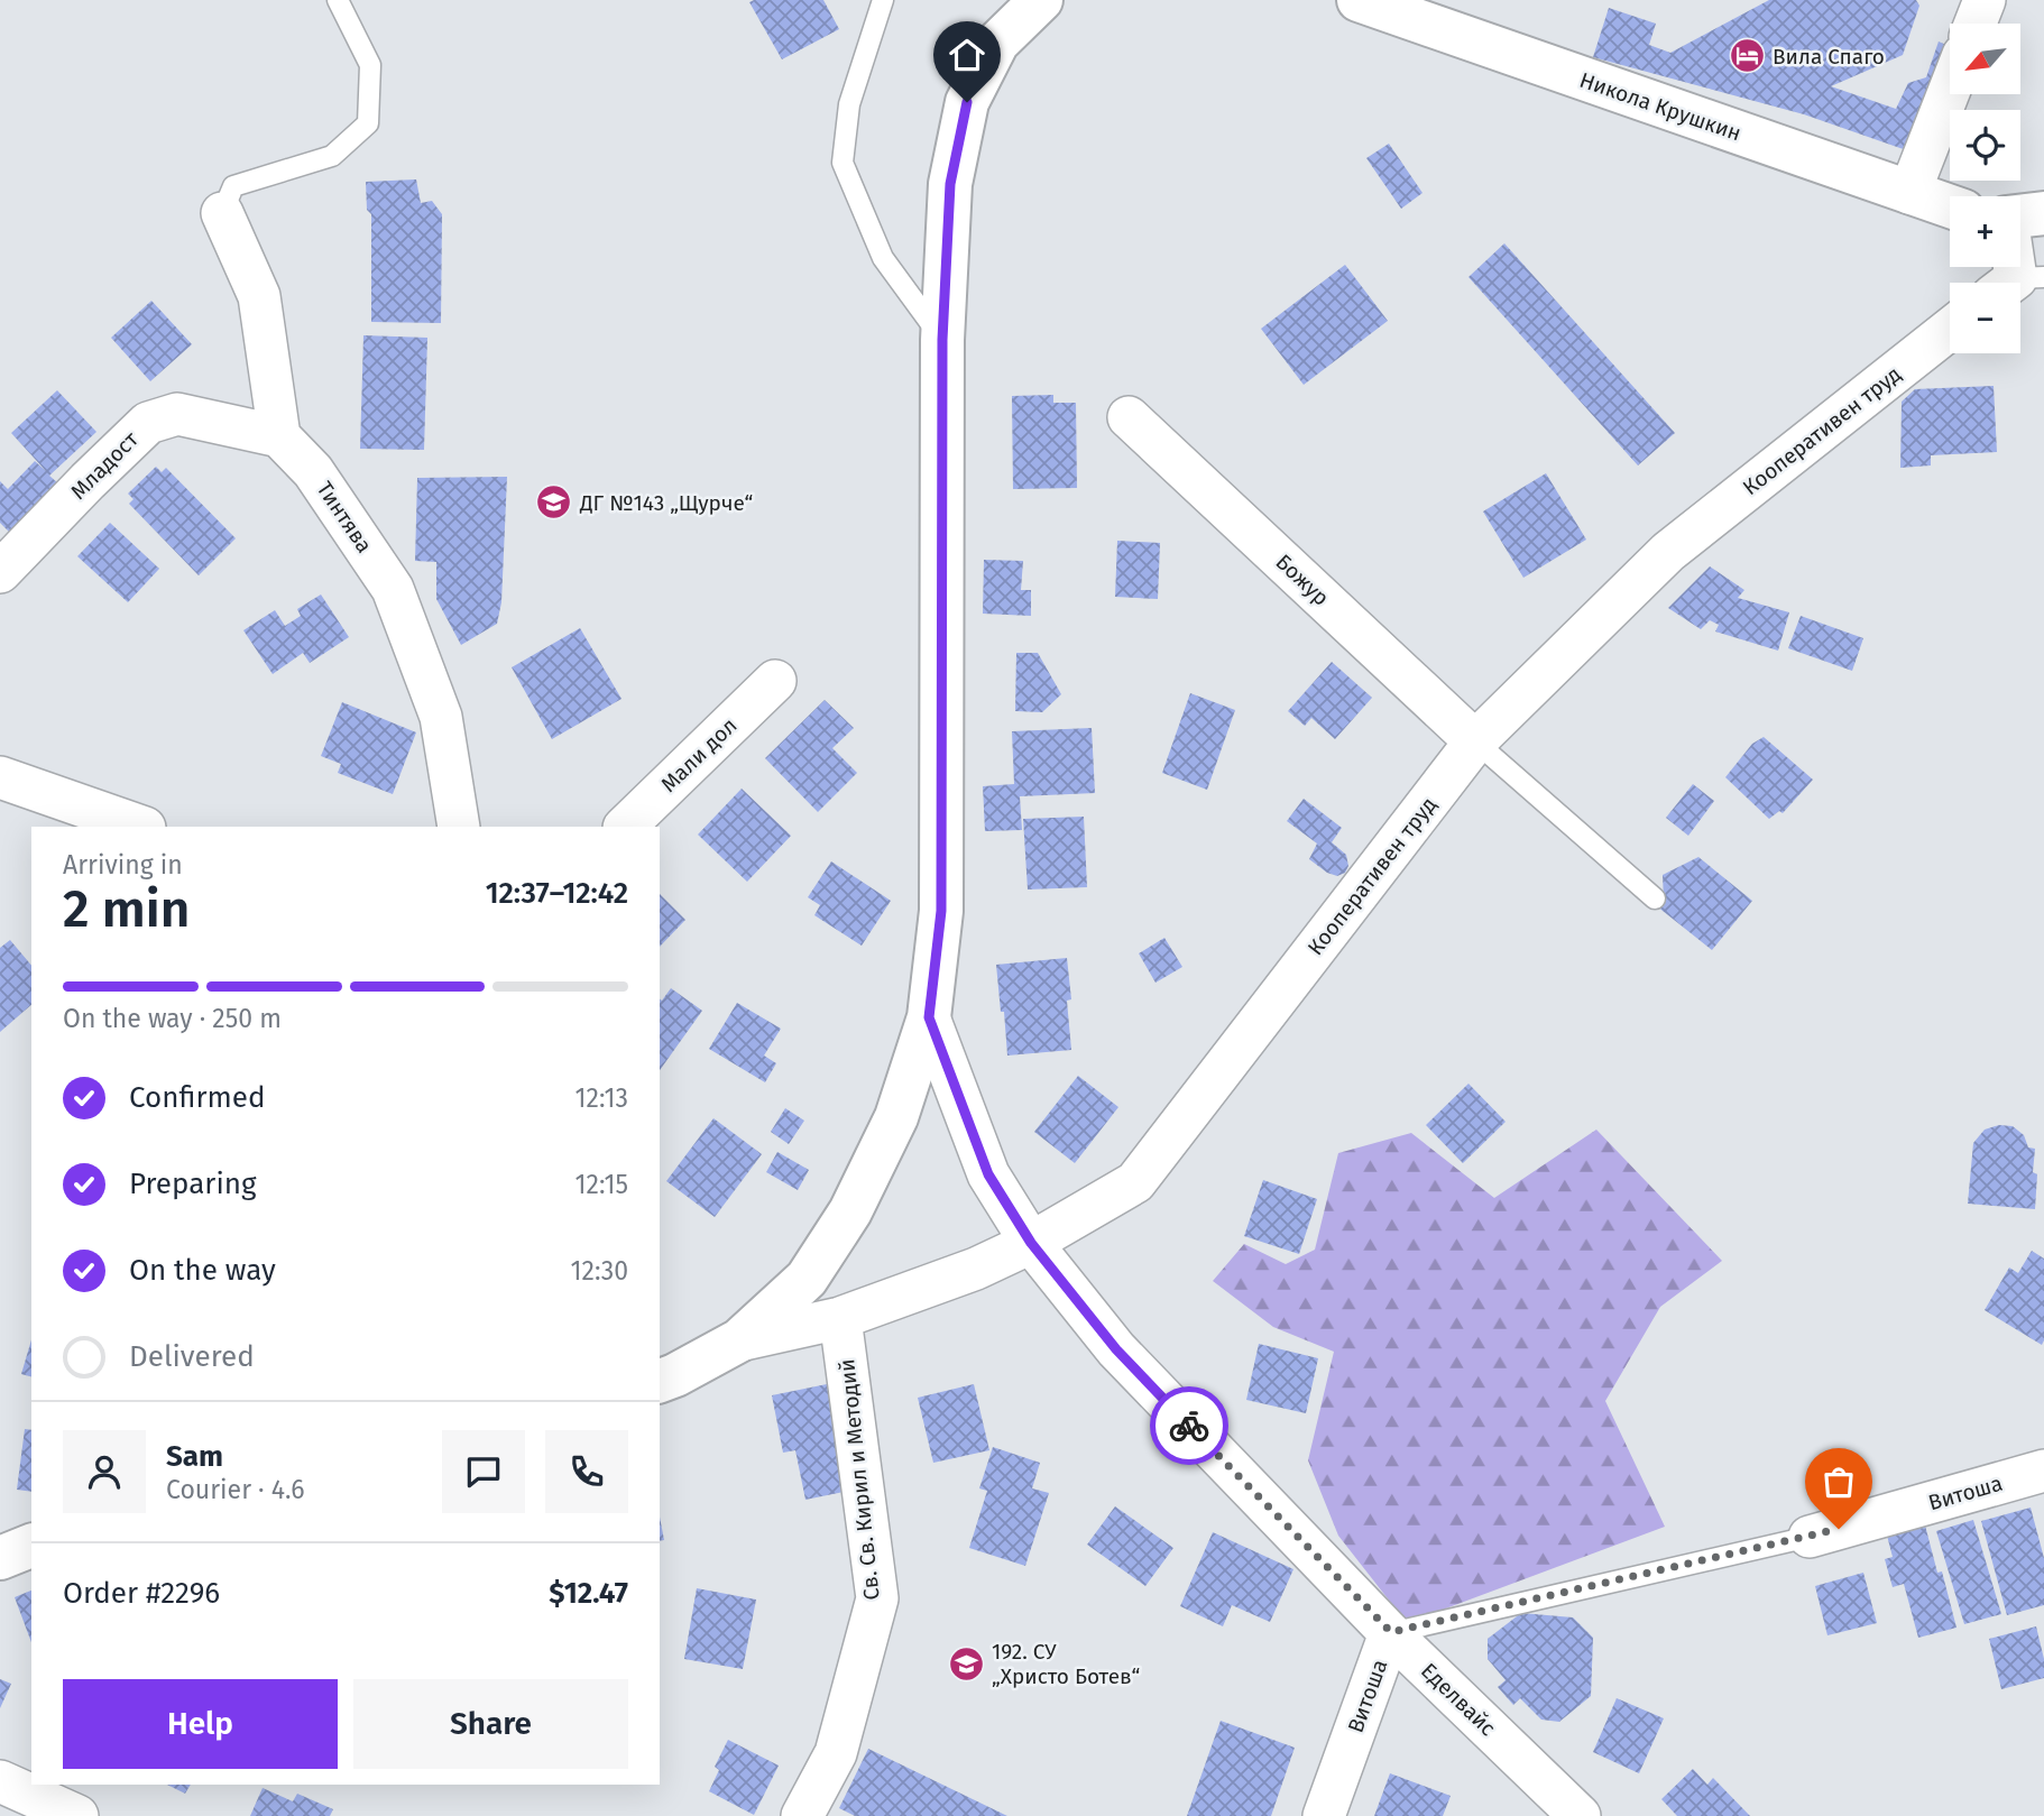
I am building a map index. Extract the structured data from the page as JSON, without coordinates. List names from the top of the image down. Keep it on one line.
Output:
{"streets":{"street":["Никола Крушкин","Кооперативен труд","Младост","Тинтява","Божур","Мали дол","Св. Св. Кирил и Методий","Витоша","Еделвайс"]},"crossings":[["Кооперативен труд","Божур"],["Кооперативен труд","Св. Св. Кирил и Методий"],["Кооперативен труд","Еделвайс"],["Младост","Тинтява"],["Витоша","Еделвайс"]],"places":{"hotel":["Вила Спаго"],"school or university":["ДГ №143 „Щурче“","192. СУ „Христо Ботев“"]},"north":"bottom left","page":{"map_buttons":["+","−"],"heading":["2 min","Arriving in","12:37–12:42"],"panel":["Sam","Courier · 4.6","Order #2296","$12.47"],"bar":"On the way · 250 m","list":[["Confirmed","12:13"],["Preparing","12:15"],["On the way","12:30"],"Delivered"],"buttons":["Help","Share"]}}
